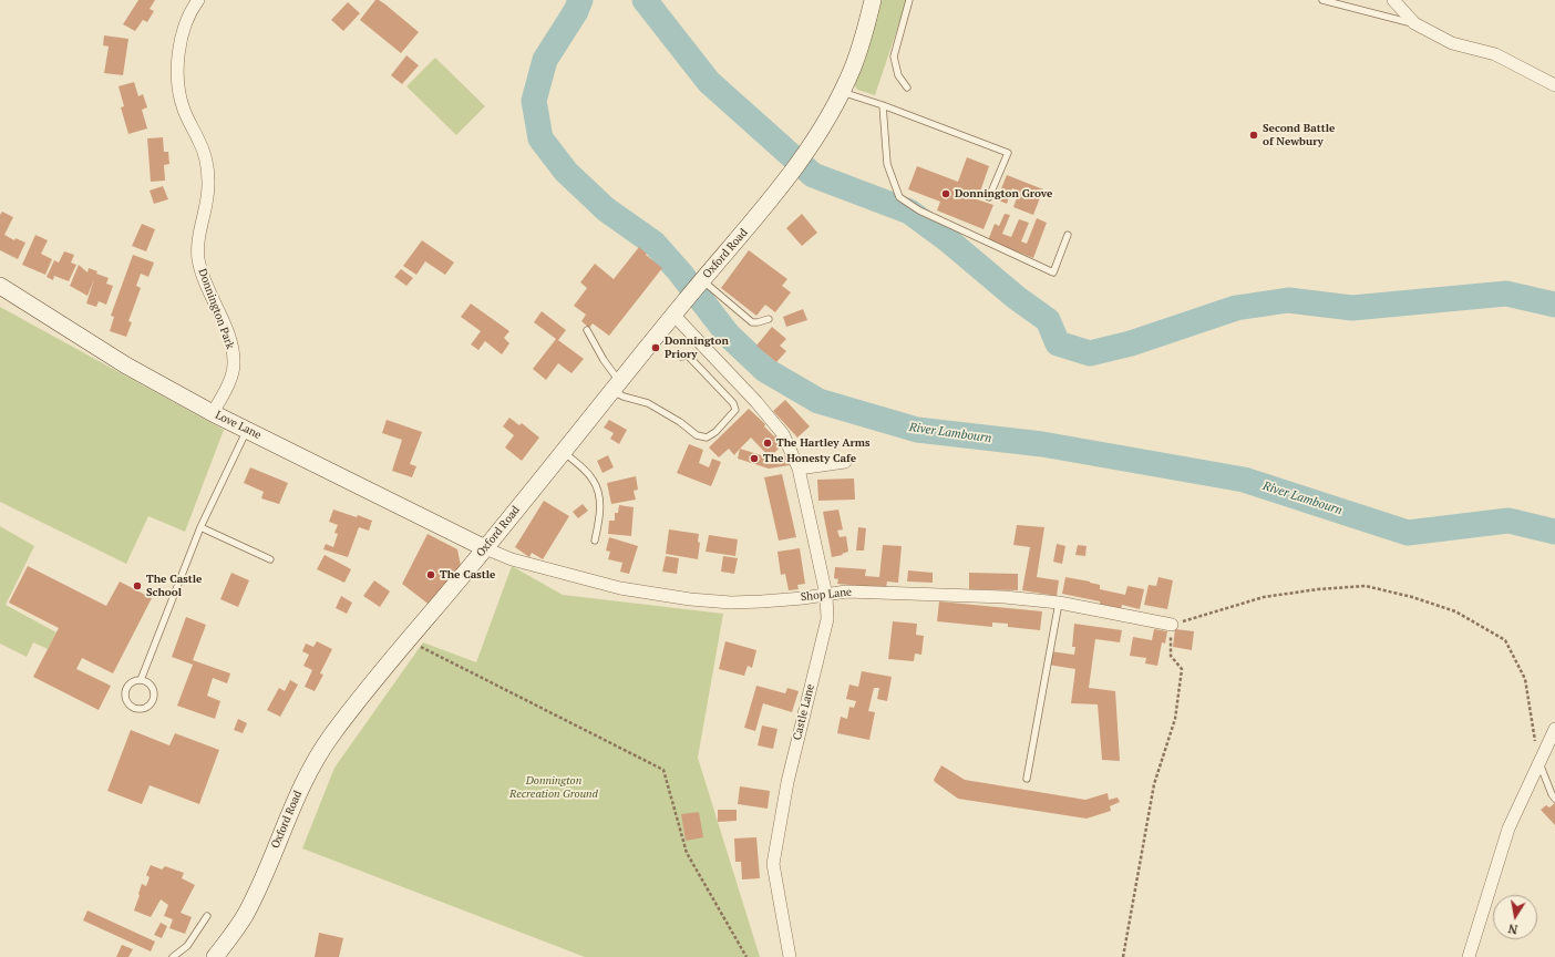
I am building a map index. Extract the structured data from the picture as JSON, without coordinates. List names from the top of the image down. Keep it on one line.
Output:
{"streets":{"main road":["Oxford Road","Love Lane"],"street":["Donnington Park","Shop Lane","Castle Lane"]},"crossings":[["Oxford Road","Love Lane"],["Oxford Road","Shop Lane"],["Oxford Road","Castle Lane"],["Donnington Park","Love Lane"],["Love Lane","Shop Lane"],["Shop Lane","Castle Lane"]],"water":["River Lambourn"],"parks":["Donnington Recreation Ground"],"places":["Second Battle of Newbury","Donnington Grove","Donnington Priory","The Hartley Arms","The Honesty Cafe","The Castle","The Castle School"],"north":"bottom"}
